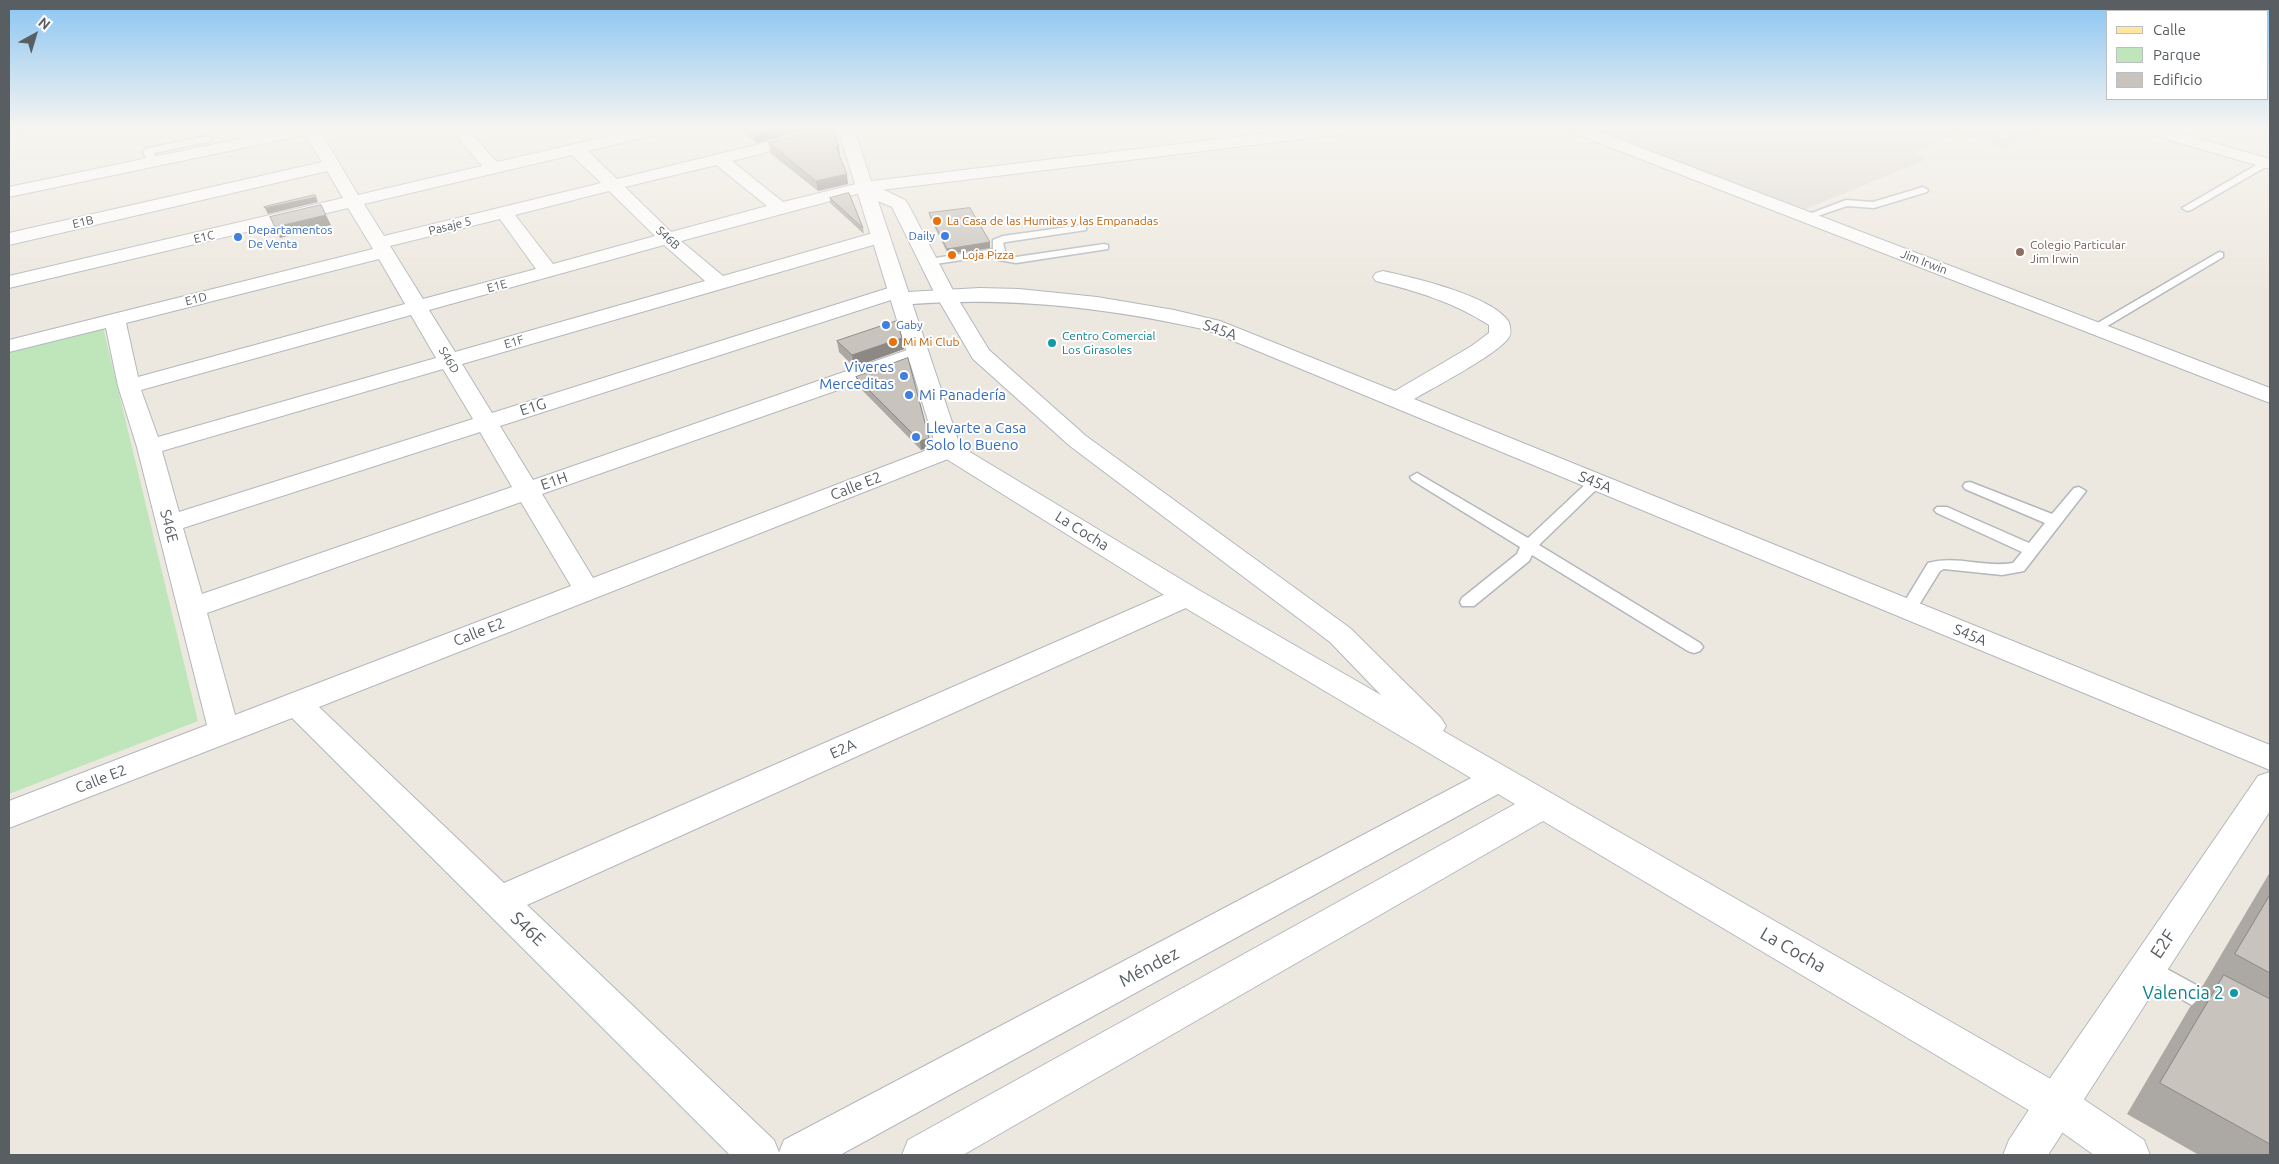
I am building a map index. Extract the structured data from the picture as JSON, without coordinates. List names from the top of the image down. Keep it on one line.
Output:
{"streets":{"street":["E1B","Pasaje 5","E1C","S46B","Jim Irwin","E1E","E1D","S45A","E1F","S46D","E1G","E1H","Calle E2","S46E","La Cocha","E2A","E2F","Méndez"]},"crossings":[["Pasaje 5","S46B"],["Pasaje 5","E1D"],["Pasaje 5","S46D"],["E1C","S46D"],["S46B","E1E"],["S46B","E1F"],["E1E","S46D"],["E1E","S46E"],["E1E","La Cocha"],["E1D","S46D"],["E1D","S46E"],["S45A","E1G"],["S45A","La Cocha"],["E1F","S46D"],["E1F","S46E"],["S46D","E1G"],["S46D","E1H"],["S46D","Calle E2"],["E1G","S46E"],["E1H","S46E"],["Calle E2","S46E"],["Calle E2","La Cocha"],["S46E","E2A"],["La Cocha","E2A"],["La Cocha","E2F"],["La Cocha","Méndez"]],"places":["La Casa de las Humitas y las Empanadas","Daily","Departamentos De Venta","Colegio Particular Jim Irwin","Loja Pizza","Gaby","Mi Mi Club","Centro Comercial Los Girasoles","Viveres Merceditas","Mi Panadería","Llevarte a Casa Solo lo Bueno","Valencia 2"],"legend":["Calle","Parque","Edificio"],"north":"top right"}
